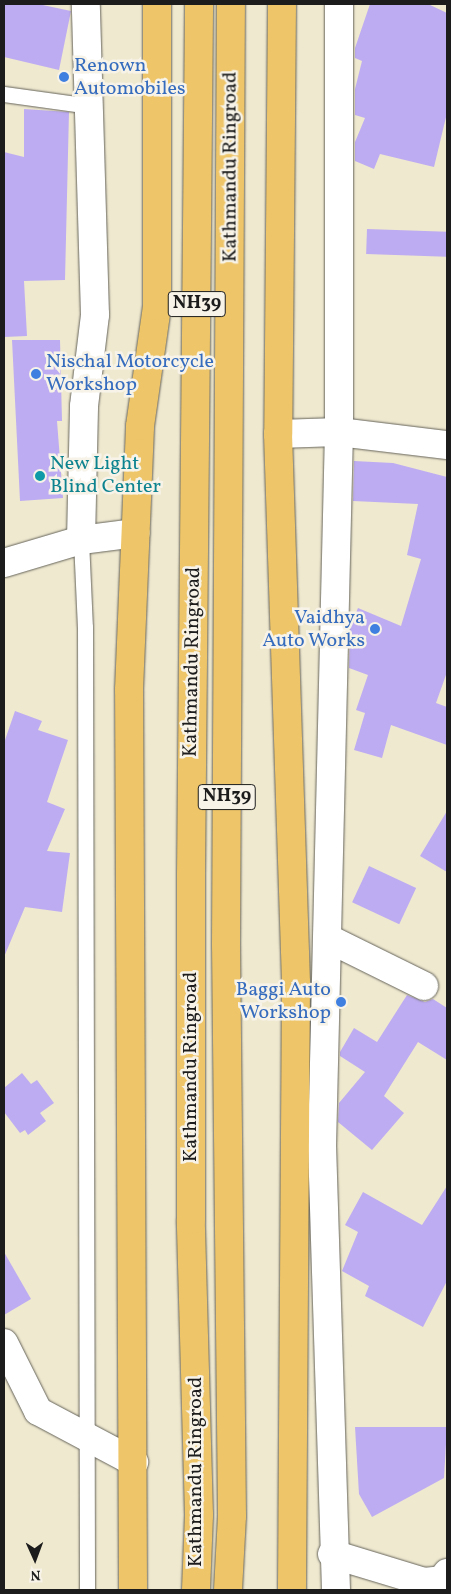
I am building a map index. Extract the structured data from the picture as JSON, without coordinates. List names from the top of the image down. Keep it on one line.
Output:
{"streets":{"main road":["Kathmandu Ringroad","NH39"]},"places":["Renown Automobiles","Nischal Motorcycle Workshop","New Light Blind Center","Vaidhya Auto Works","Baggi Auto Workshop"],"north":"bottom"}
